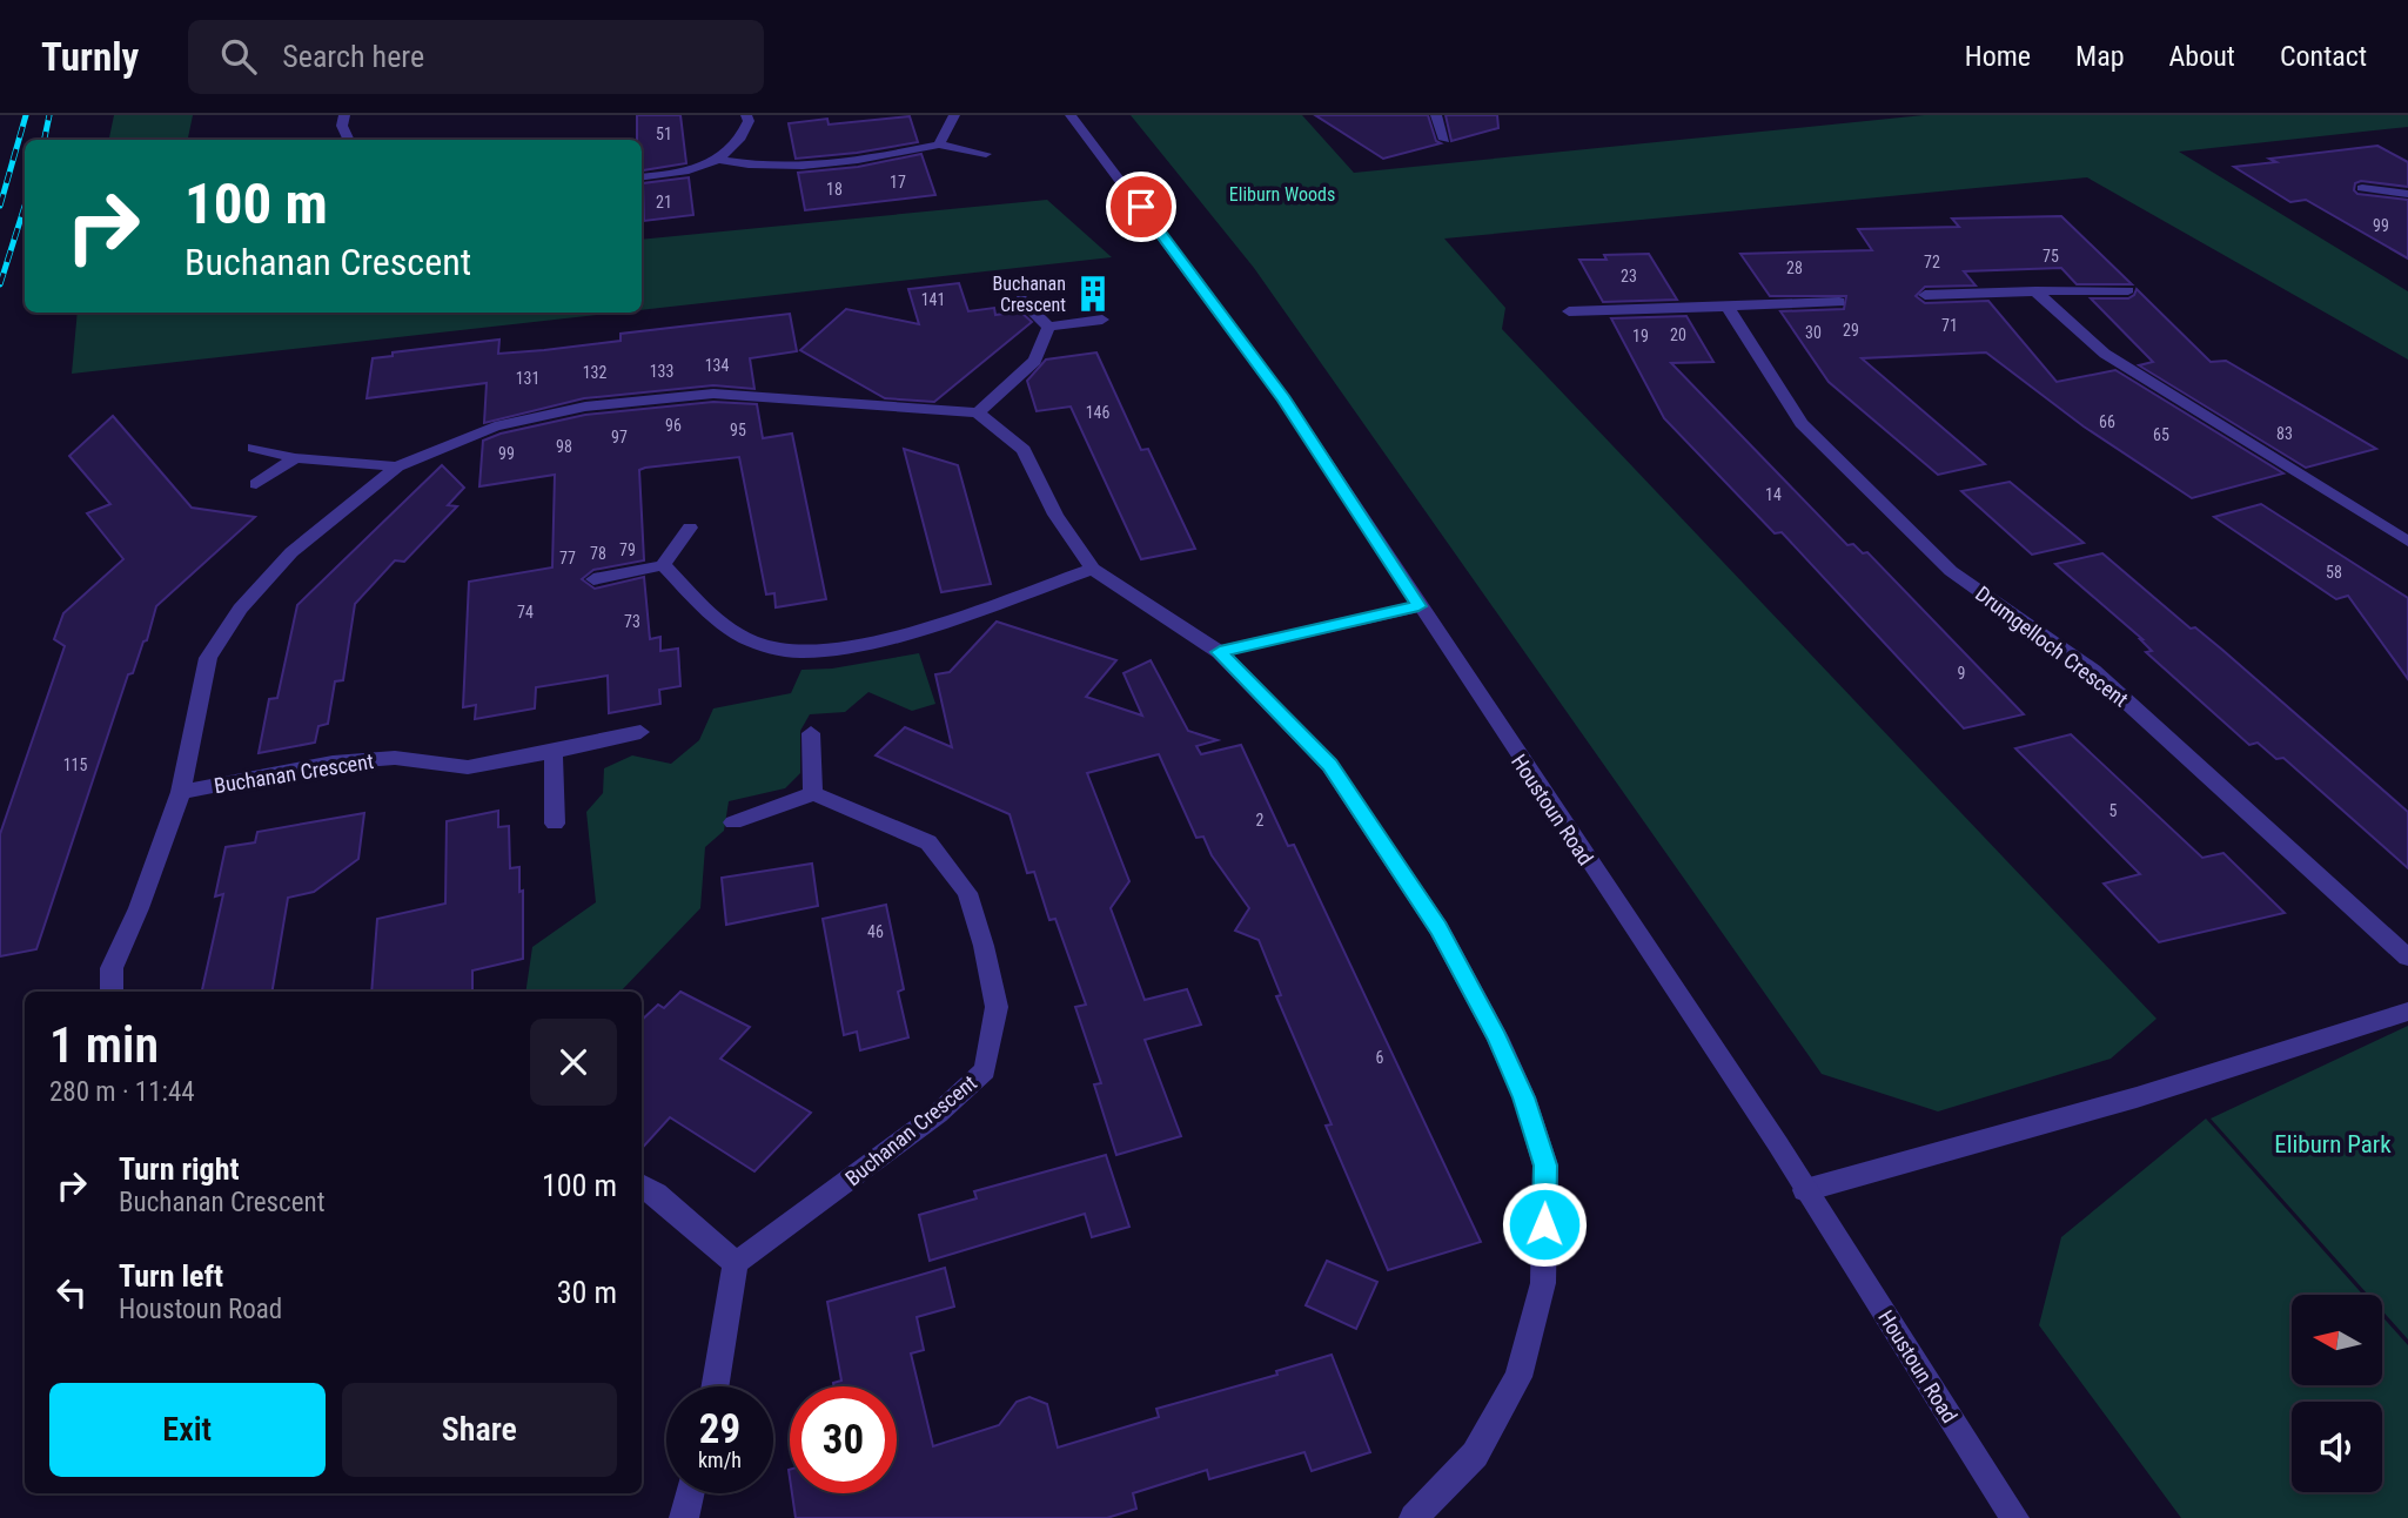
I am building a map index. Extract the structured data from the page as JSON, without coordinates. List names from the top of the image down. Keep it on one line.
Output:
{"streets":{"street":["Drumgelloch Crescent","Buchanan Crescent","Houstoun Road"]},"parks":["Eliburn Woods","Eliburn Park"],"places":{"building":["Buchanan Crescent"]},"house_numbers":["51","17","18","21","99","75","72","28","23","141","71","29","30","20","19","134","133","132","131","146","66","96","95","83","65","97","98","99","14","79","78","77","58","74","73","9","115","5","2","46","6"],"north":"left","page":{"header":"Turnly","search":"Search here","nav":["Home","Map","About","Contact"],"turn":["100 m","Buchanan Crescent"],"heading":["1 min","280 m · 11:44"],"list":[{"name":"Turn right","note":"Buchanan Crescent","value":"100 m"},{"name":"Turn left","note":"Houstoun Road","value":"30 m"}],"buttons":["Exit","Share"],"speed":"29 km/h","limit":"30"}}
